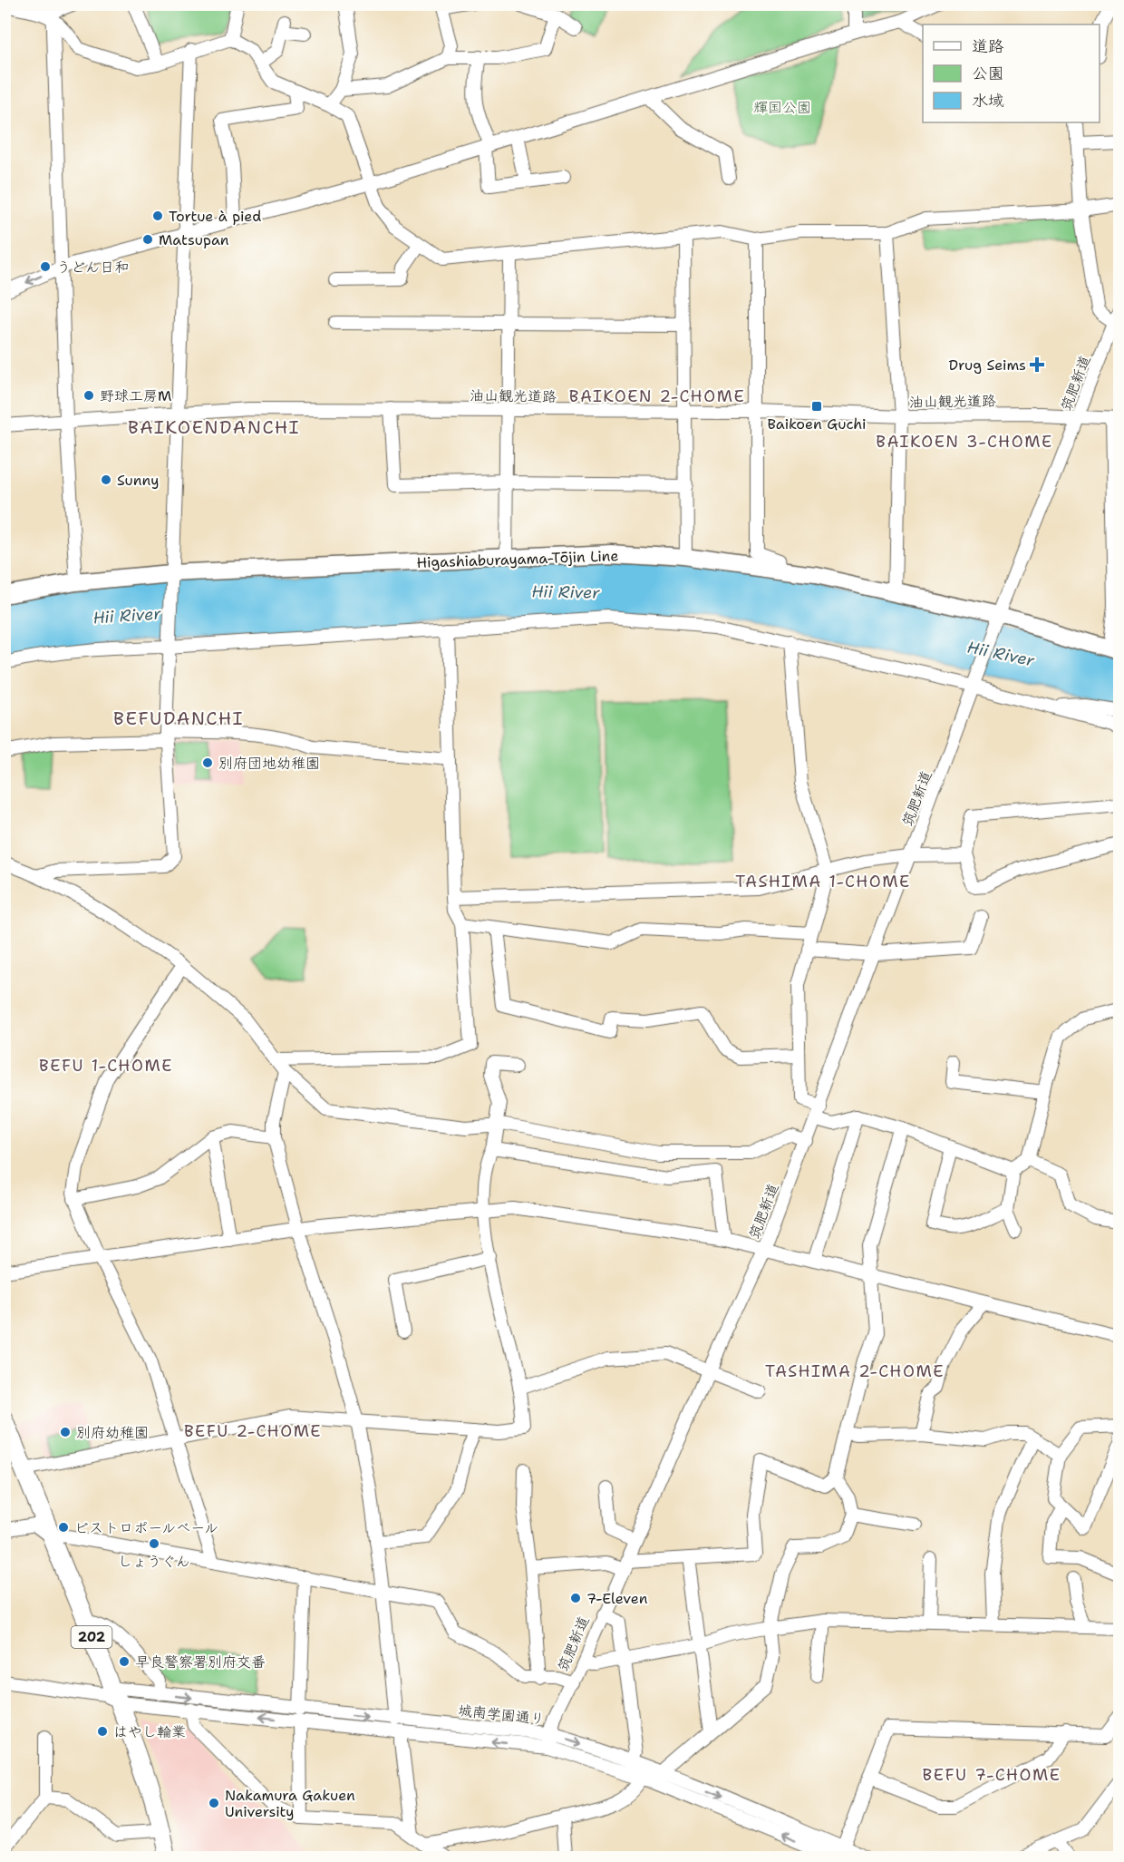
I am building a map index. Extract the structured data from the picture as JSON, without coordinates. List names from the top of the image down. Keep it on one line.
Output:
{"streets":{"highway":["202"],"main road":["Higashiaburayama-Tōjin Line"],"street":["筑肥新道","油山観光道路","城南学園通り"]},"crossings":[["筑肥新道","油山観光道路"],["筑肥新道","Higashiaburayama-Tōjin Line"],["筑肥新道","城南学園通り"],["202","城南学園通り"]],"districts":["BAIKOEN 2-CHOME","BAIKOENDANCHI","BAIKOEN 3-CHOME","BEFUDANCHI","TASHIMA 1-CHOME","BEFU 1-CHOME","TASHIMA 2-CHOME","BEFU 2-CHOME","BEFU 7-CHOME"],"water":["Hii River"],"parks":["輝国公園"],"places":{"other":["Tortue à pied","Matsupan","うどん日和","野球工房M","Sunny","別府団地幼稚園","別府幼稚園","ビストロポールべール","しょうぐん","7-Eleven","早良警察署別府交番","はやし輪業","Nakamura Gakuen University"],"health":["Drug Seims"],"transit":["Baikoen Guchi"]},"legend":["道路","公園","水域"]}
